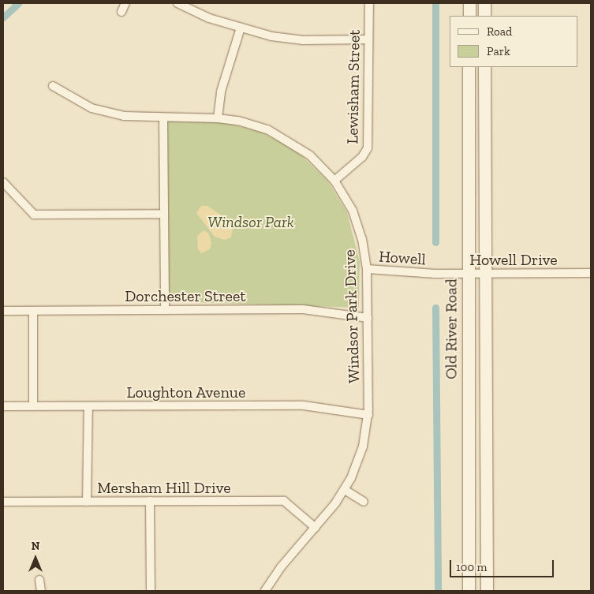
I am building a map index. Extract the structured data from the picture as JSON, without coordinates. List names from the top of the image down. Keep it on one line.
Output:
{"streets":{"main road":["Old River Road"],"street":["Lewisham Street","Howell","Howell Drive","Dorchester Street","Windsor Park Drive","Loughton Avenue","Mersham Hill Drive"]},"crossings":[["Lewisham Street","Windsor Park Drive"],["Howell","Howell Drive"],["Howell","Windsor Park Drive"],["Howell Drive","Old River Road"],["Dorchester Street","Windsor Park Drive"],["Windsor Park Drive","Loughton Avenue"],["Windsor Park Drive","Mersham Hill Drive"]],"parks":["Windsor Park"],"legend":["Road","Park"],"scale_bar":"100 m","north":"top"}
